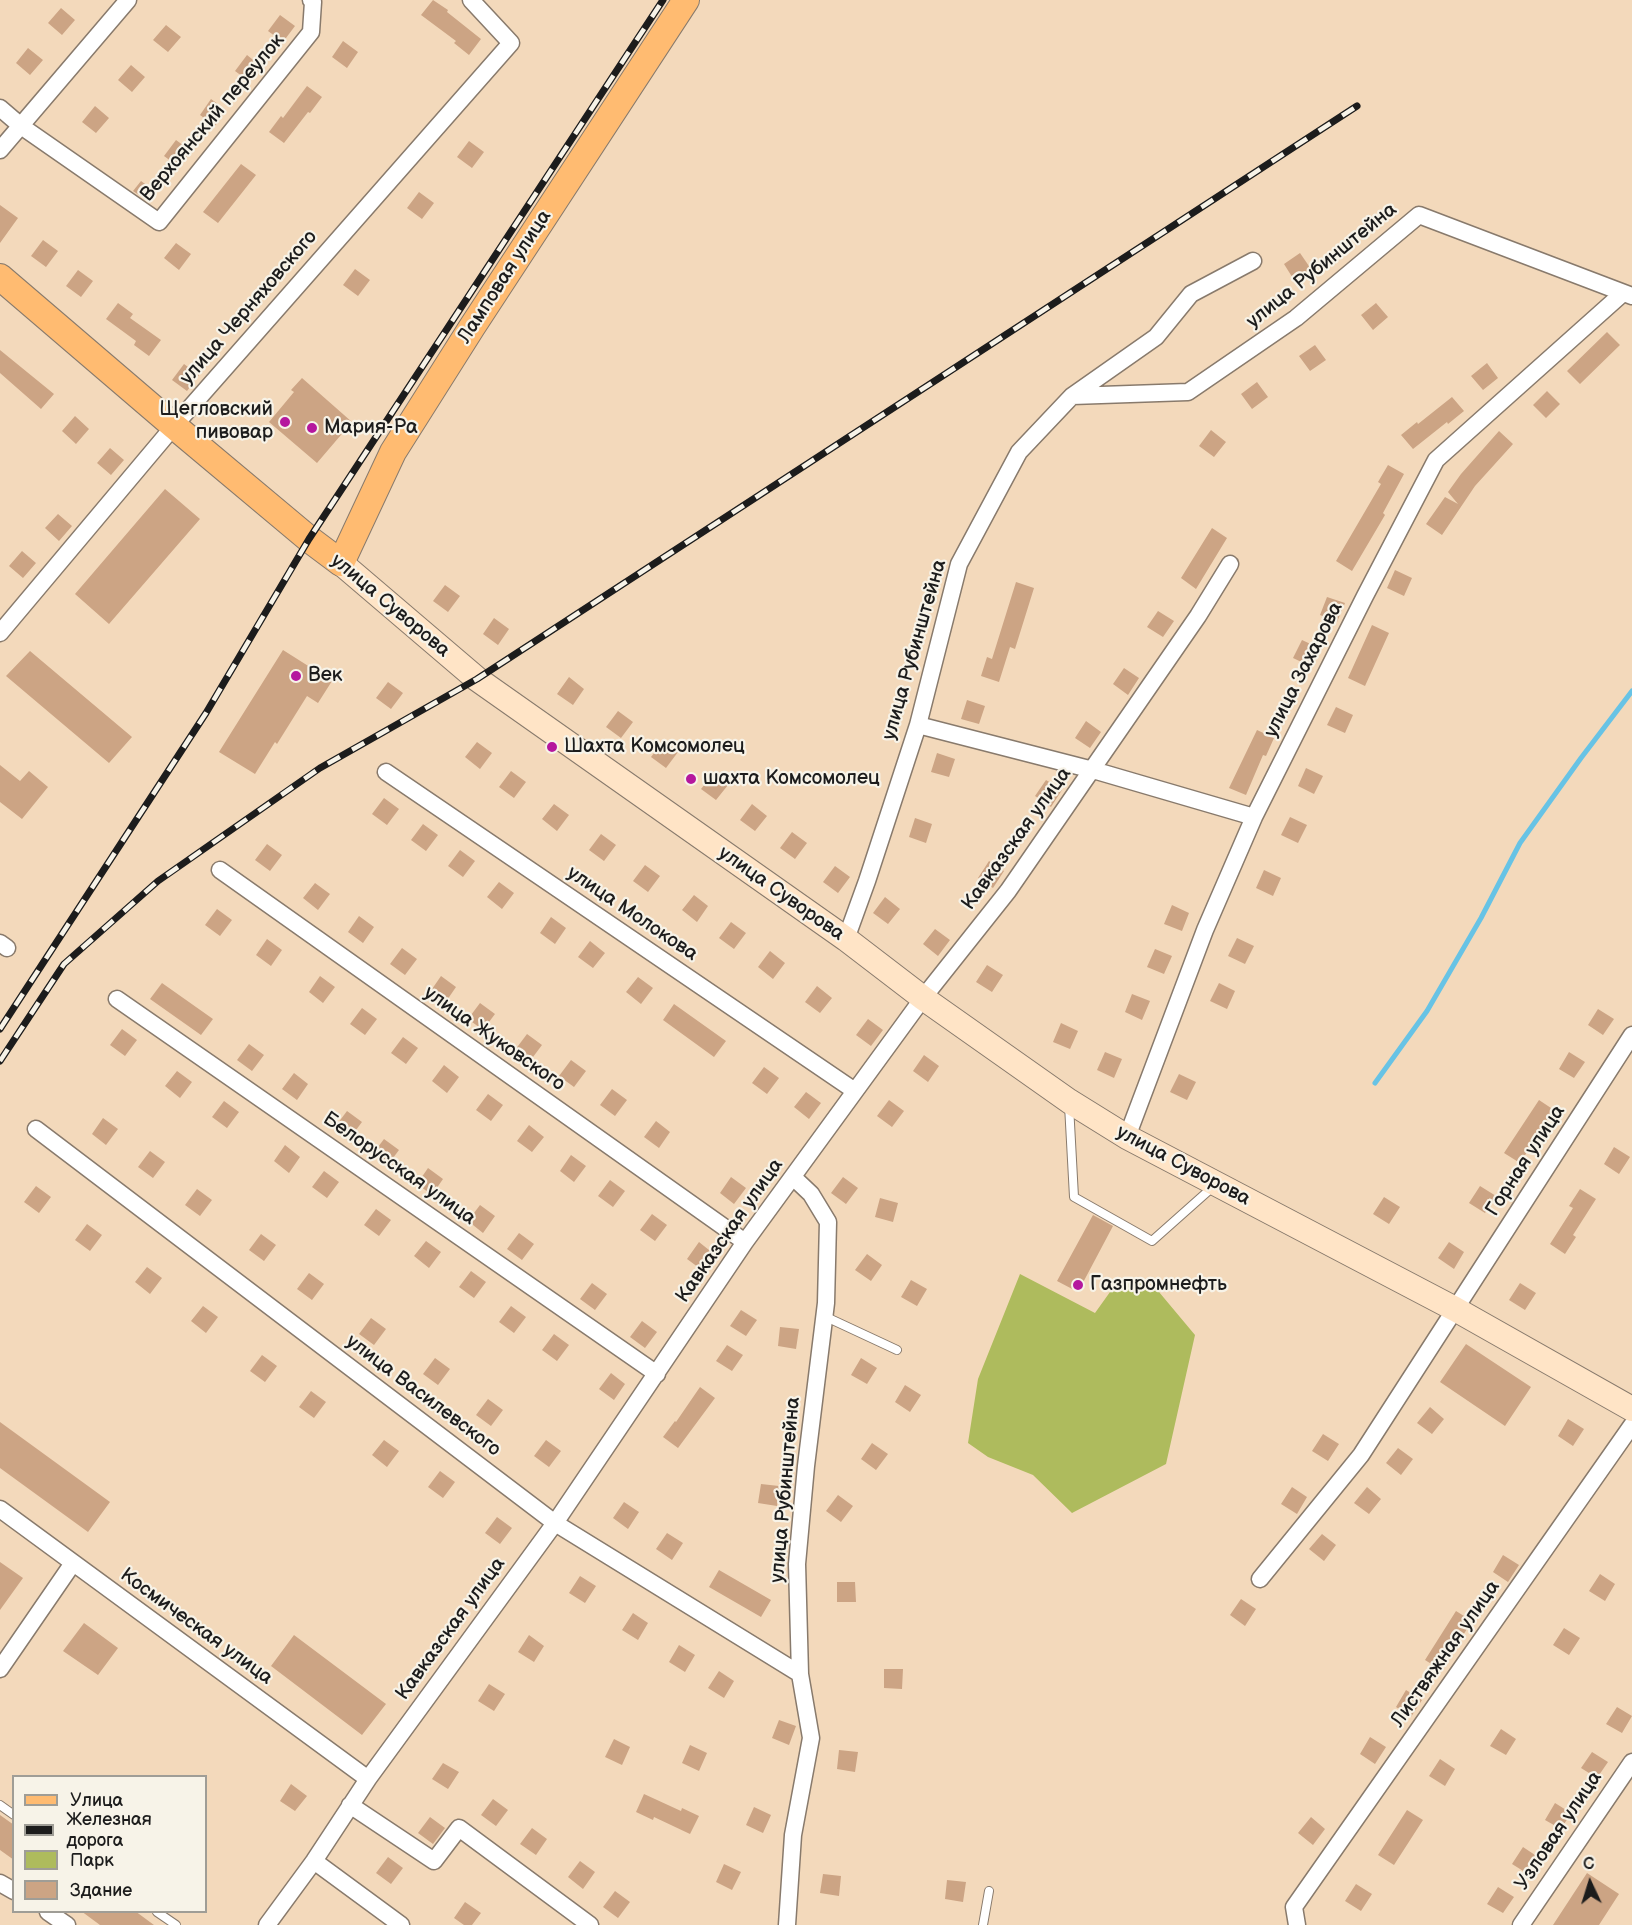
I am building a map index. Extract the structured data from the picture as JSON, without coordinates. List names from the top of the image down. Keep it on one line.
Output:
{"streets":{"main road":["Ламповая улица","улица Суворова"],"street":["Верхоянский переулок","улица Рубинштейна","улица Черняховского","улица Захарова","Кавказская улица","улица Молокова","улица Жуковского","Горная улица","Белорусская улица","улица Василевского","Космическая улица","Листвяжная улица","Узловая улица"]},"crossings":[["улица Рубинштейна","улица Суворова"],["улица Рубинштейна","улица Захарова"],["улица Рубинштейна","Кавказская улица"],["улица Рубинштейна","улица Василевского"],["Ламповая улица","улица Суворова"],["улица Черняховского","улица Суворова"],["улица Суворова","улица Захарова"],["улица Суворова","Кавказская улица"],["улица Суворова","Горная улица"],["Кавказская улица","улица Молокова"],["Кавказская улица","улица Жуковского"],["Кавказская улица","Белорусская улица"],["Кавказская улица","улица Василевского"],["Кавказская улица","Космическая улица"]],"places":["Щегловский пивовар","Мария-Ра","Век","Шахта Комсомолец","шахта Комсомолец","Газпромнефть"],"legend":["Улица","Железная дорога","Парк","Здание"],"north":"top"}
